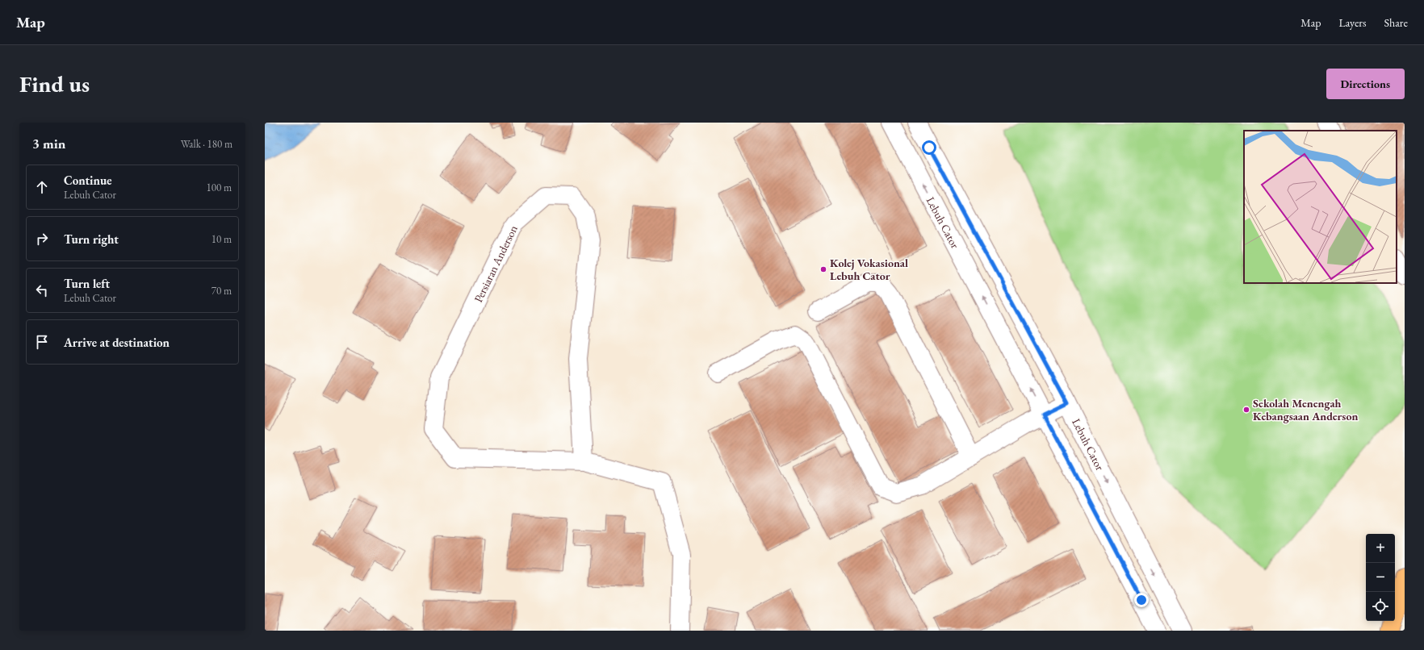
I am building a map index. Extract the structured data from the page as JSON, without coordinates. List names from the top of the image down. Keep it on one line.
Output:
{"streets":{"street":["Lebuh Cator","Persiaran Anderson"]},"places":["Kolej Vokasional Lebuh Cator","Sekolah Menengah Kebangsaan Anderson"],"page":{"header":"Map","nav":["Map","Layers","Share"],"buttons":"Directions","title":"Find us","heading":["3 min","Walk · 180 m"],"list":[["Continue","Lebuh Cator","100 m"],["Turn right","10 m"],["Turn left","Lebuh Cator","70 m"],"Arrive at destination"],"map_buttons":["+","−"]}}
